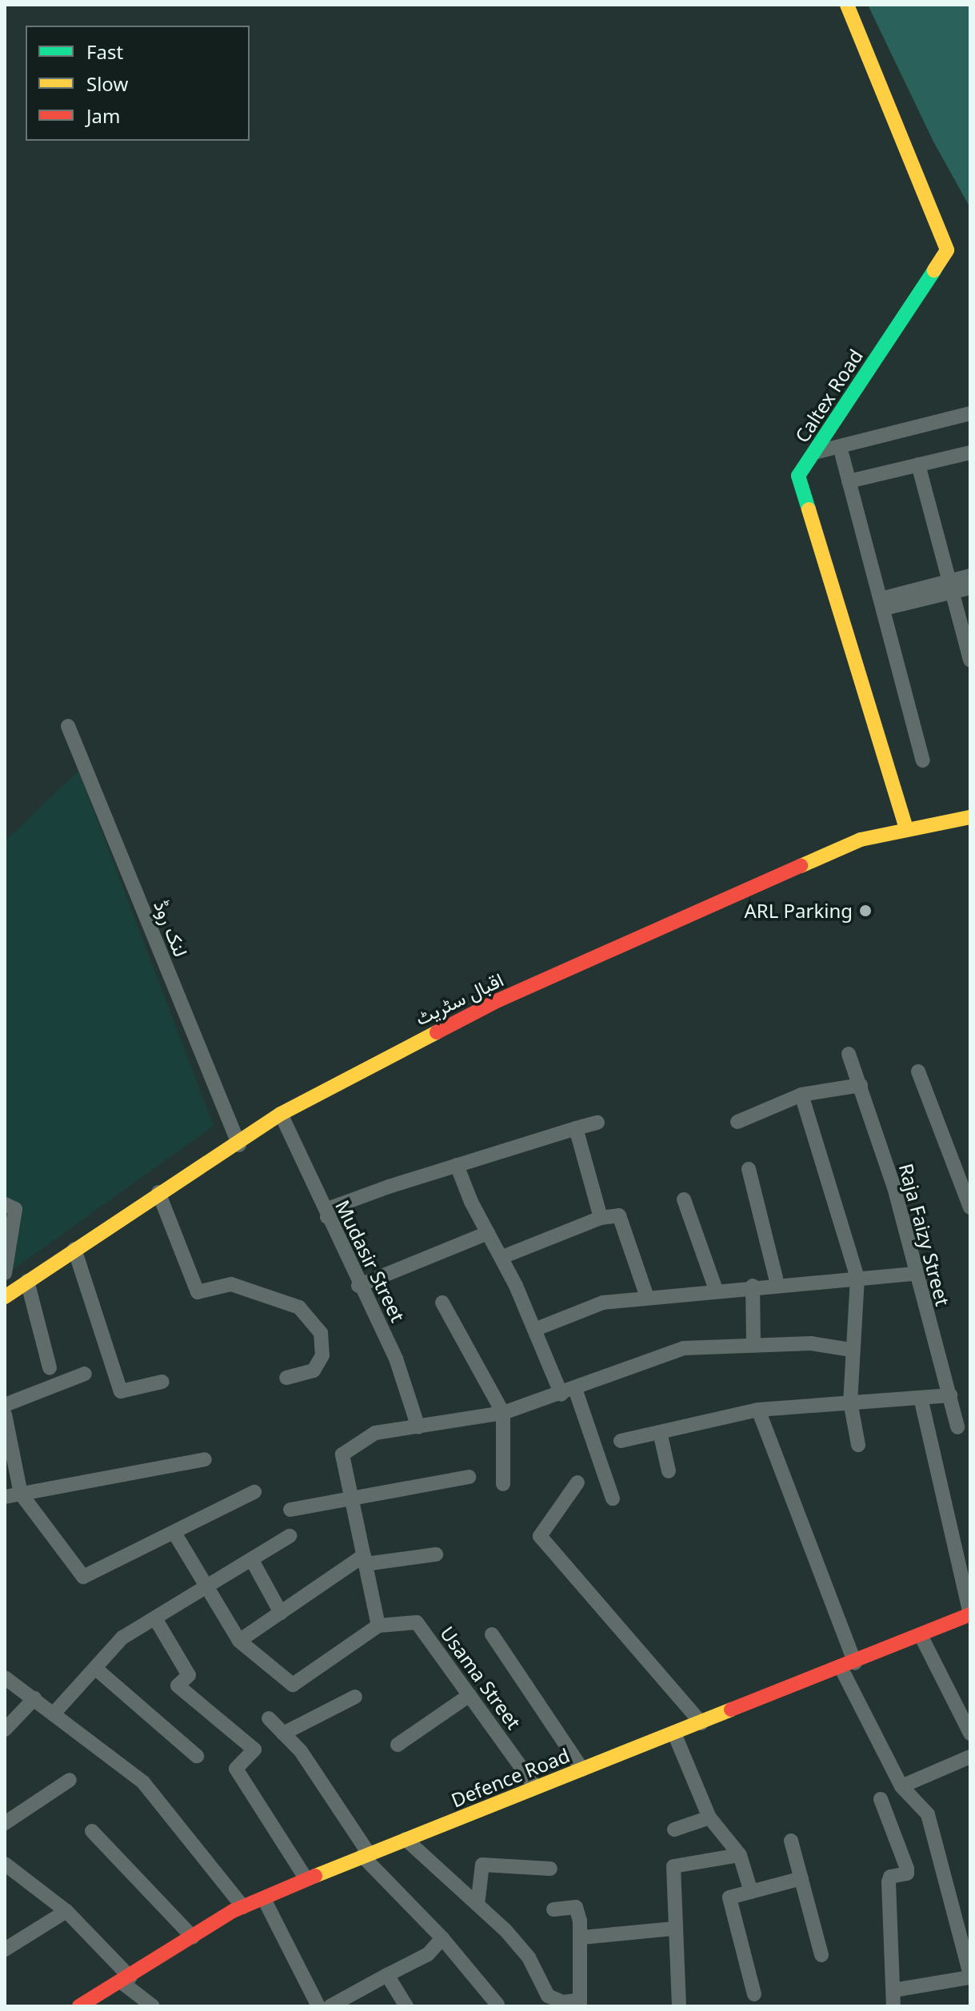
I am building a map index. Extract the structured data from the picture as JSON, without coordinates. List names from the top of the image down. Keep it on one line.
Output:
{"streets":{"street":["Caltex Road","لنک روڈ","اقبال سٹریٹ","Raja Faizy Street","Mudasir Street","Usama Street","Defence Road"]},"crossings":[["Caltex Road","اقبال سٹریٹ"],["لنک روڈ","اقبال سٹریٹ"],["اقبال سٹریٹ","Mudasir Street"],["Usama Street","Defence Road"]],"places":["ARL Parking"],"legend":["Fast","Slow","Jam"]}
